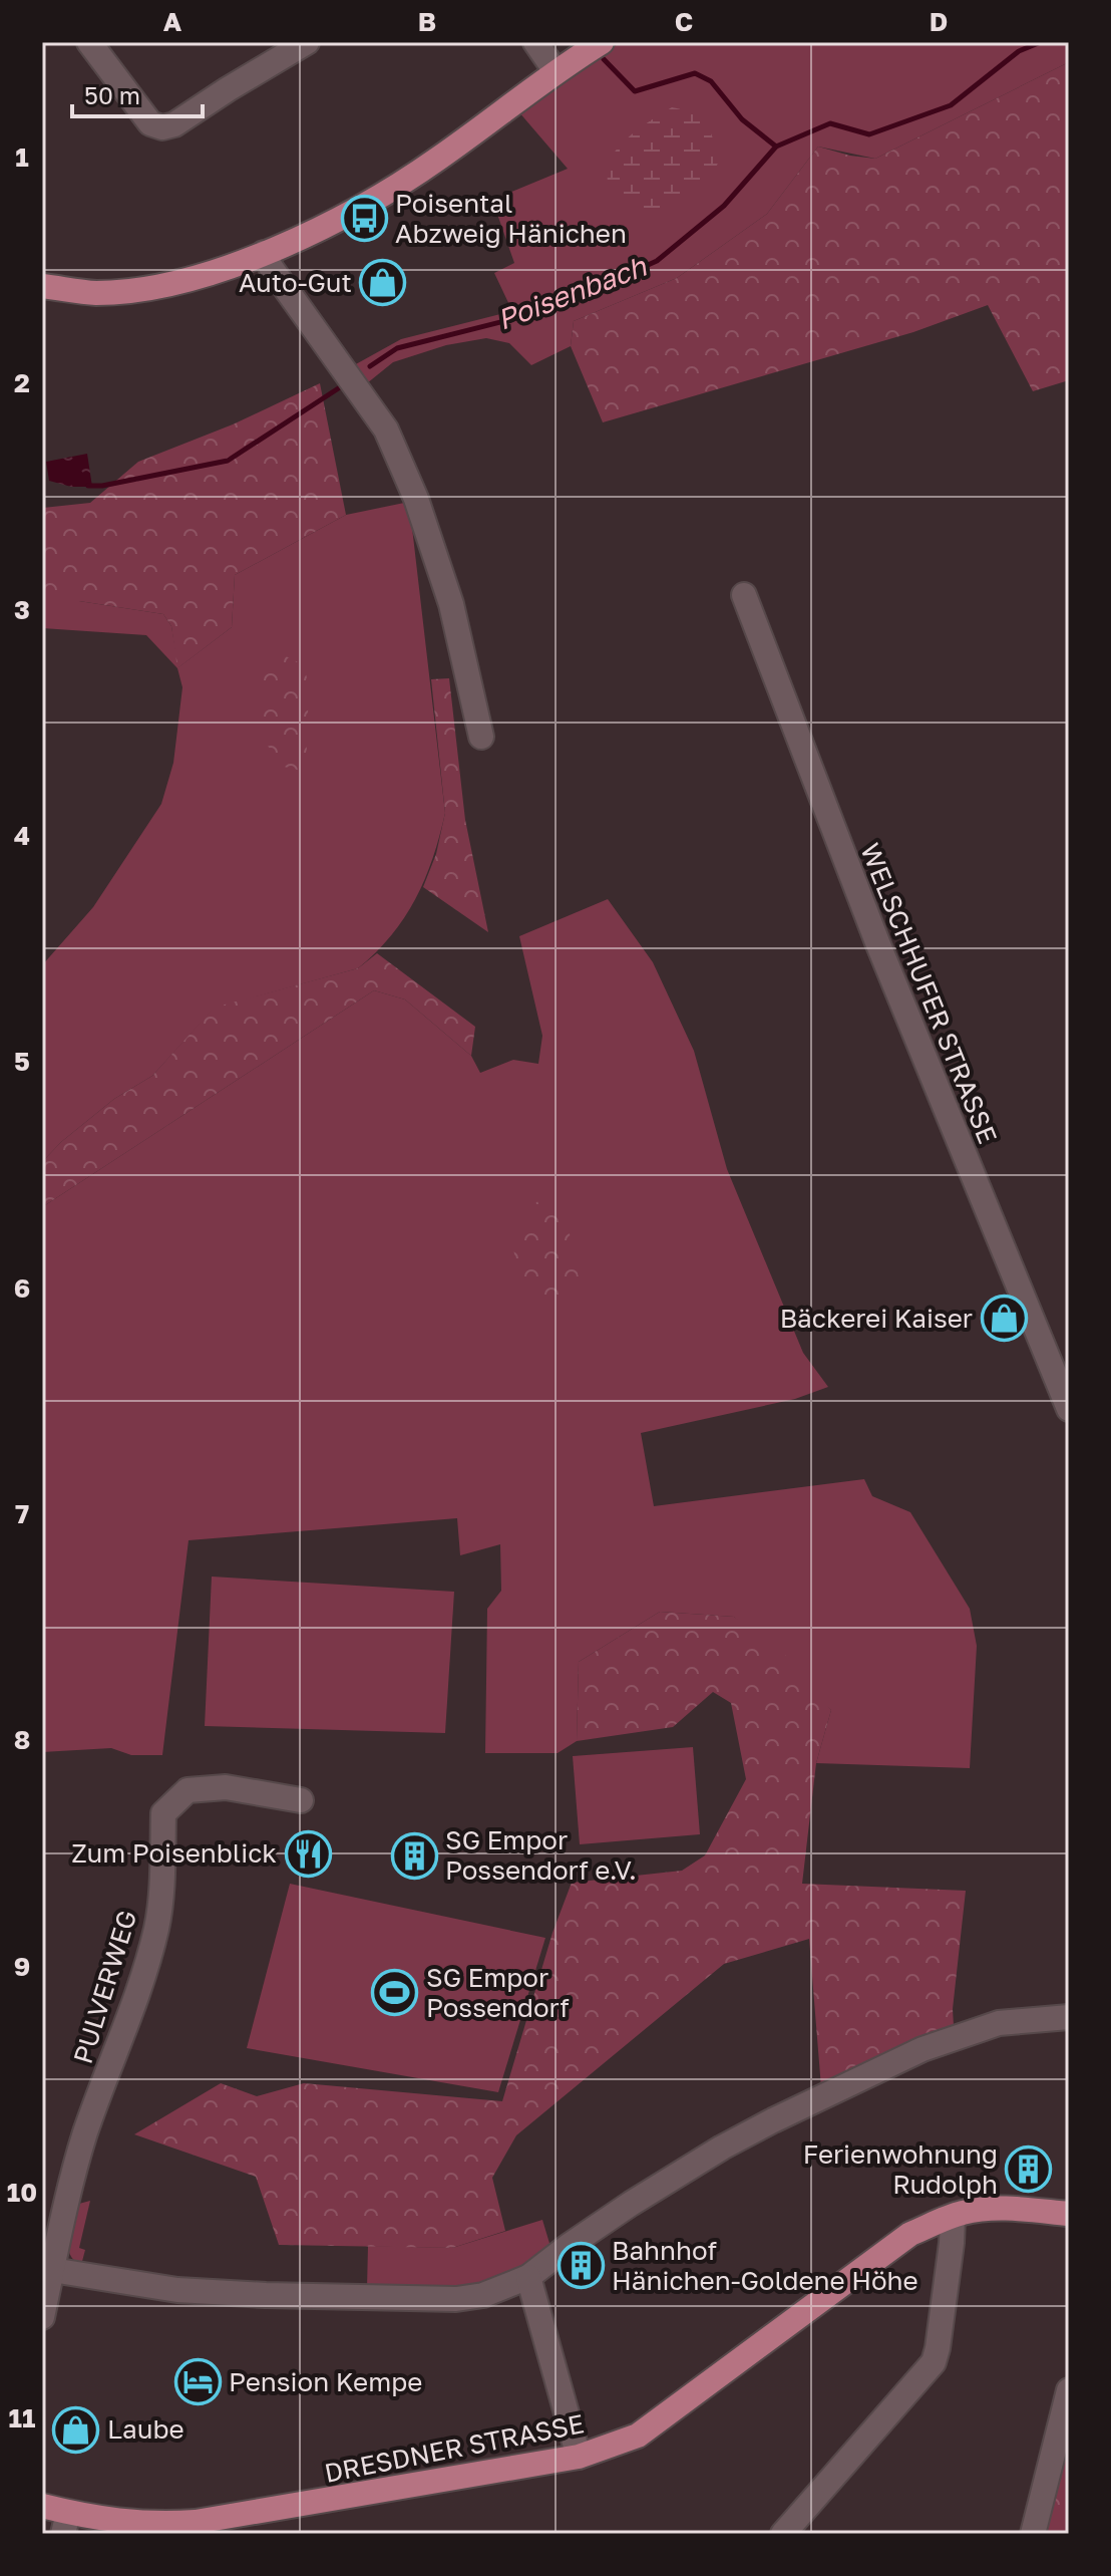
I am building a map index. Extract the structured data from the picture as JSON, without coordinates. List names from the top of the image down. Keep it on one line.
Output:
{"streets":{"main road":["DRESDNER STRASSE"],"street":["WELSCHHUFER STRASSE","PULVERWEG"]},"water":["Poisenbach"],"places":{"bus stop":["Poisental Abzweig Hänichen"],"shop":["Auto-Gut","Bäckerei Kaiser","Laube"],"restaurant":["Zum Poisenblick"],"building":["SG Empor Possendorf e.V.","Ferienwohnung Rudolph","Bahnhof Hänichen-Goldene Höhe"],"sports":["SG Empor Possendorf"],"hotel":["Pension Kempe"]},"scale_bar":"50 m","grid":{"columns":["A","B","C","D"],"rows":["1","2","3","4","5","6","7","8","9","10","11"]}}
